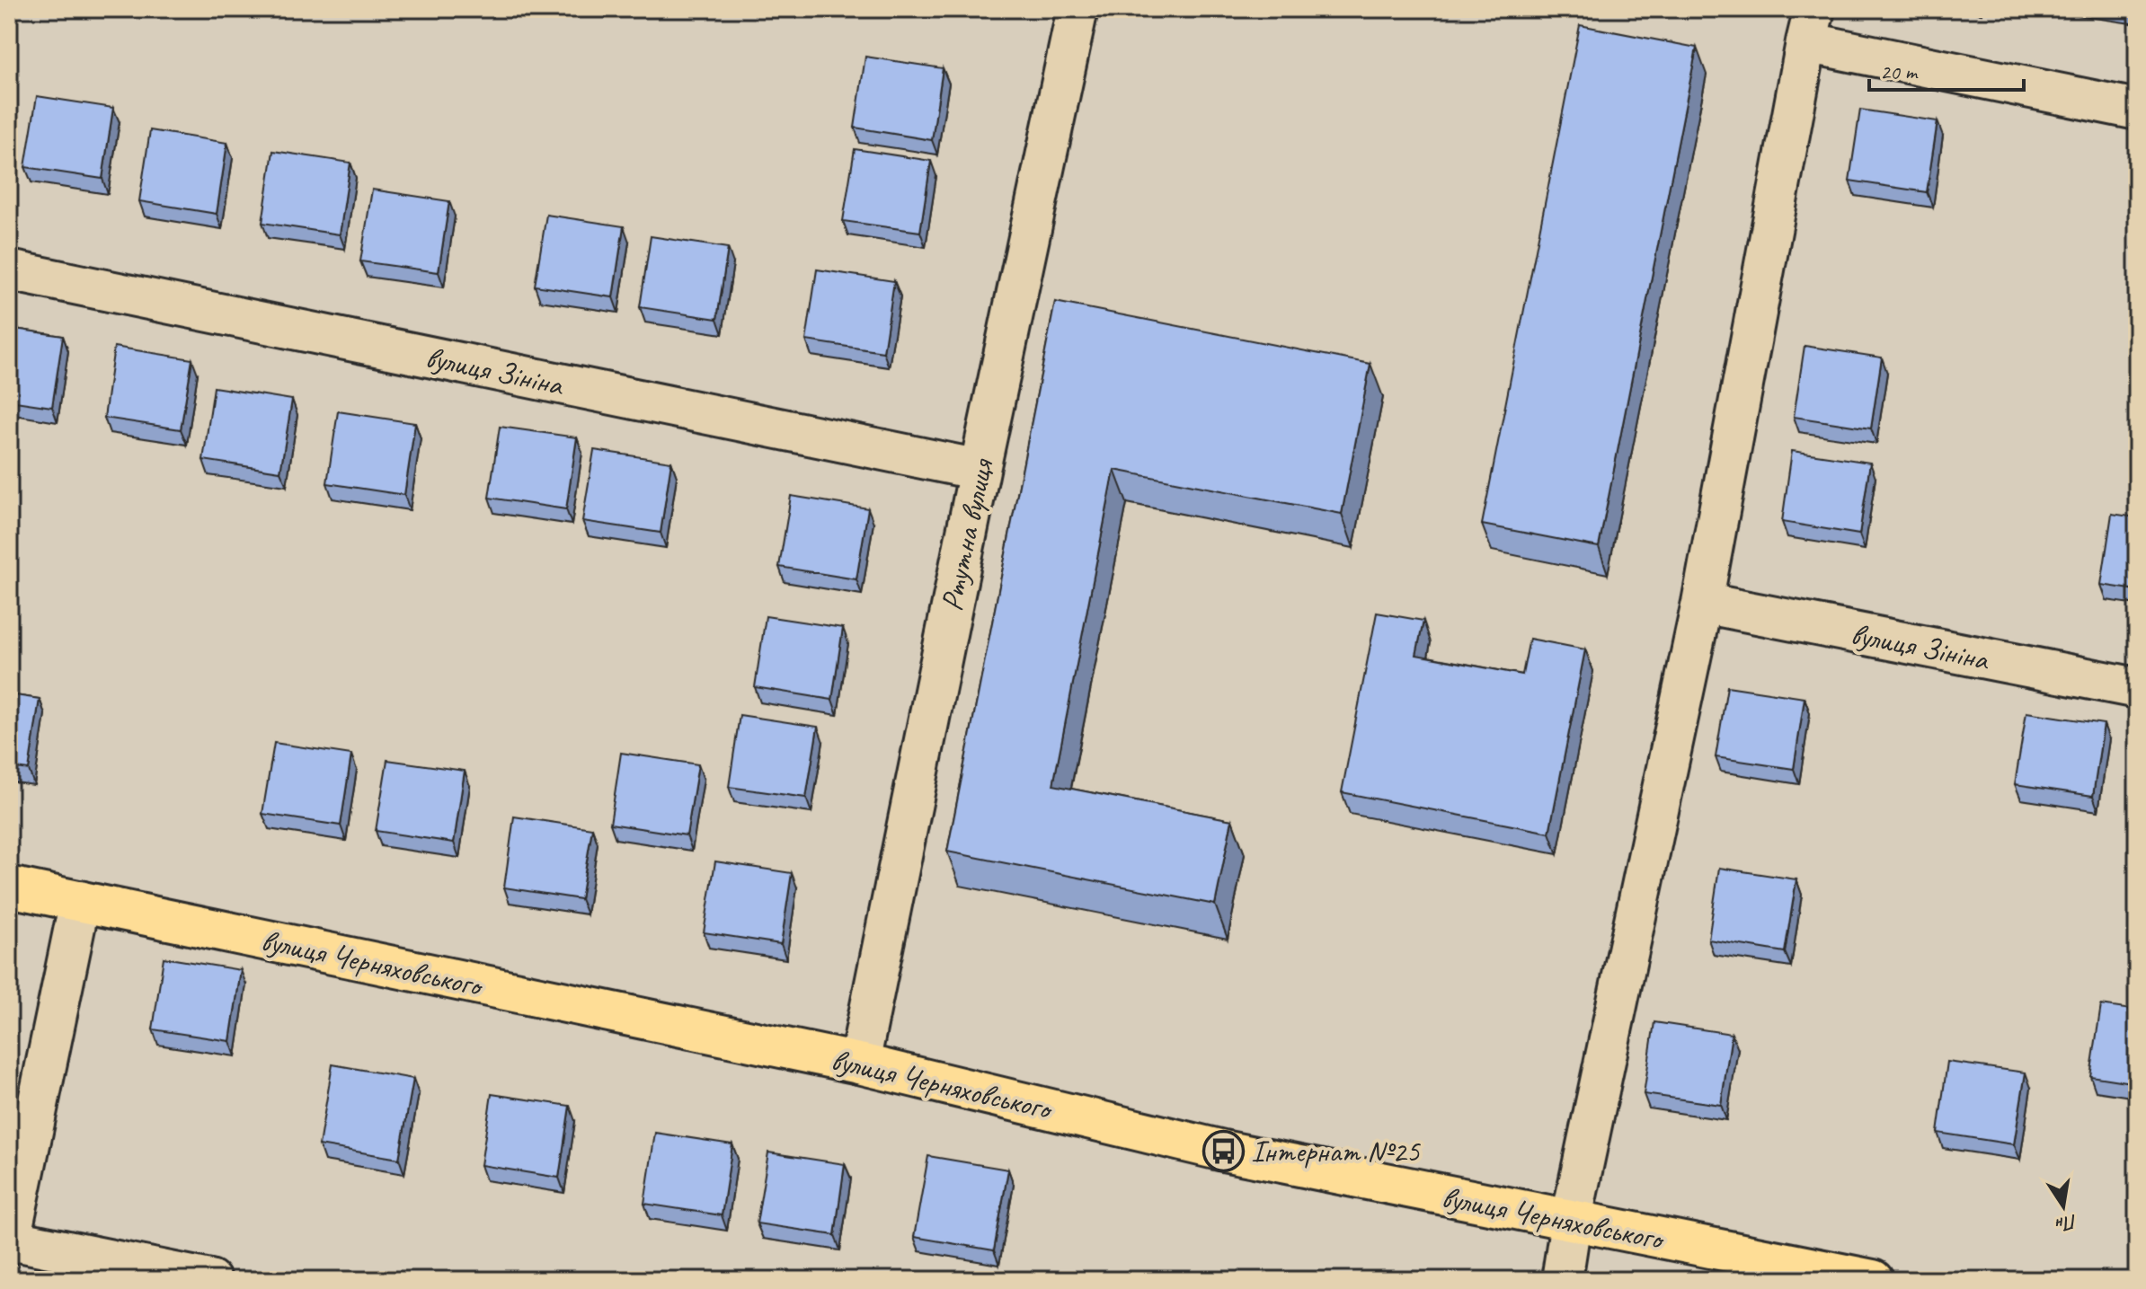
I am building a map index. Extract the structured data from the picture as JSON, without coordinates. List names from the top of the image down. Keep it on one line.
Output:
{"streets":{"main road":["вулиця Черняховського"],"street":["вулиця Зініна","Ртутна вулиця"]},"crossings":[["вулиця Зініна","Ртутна вулиця"],["Ртутна вулиця","вулиця Черняховського"]],"places":{"bus stop":["Інтернат №25"]},"scale_bar":"20 m","north":"bottom"}
